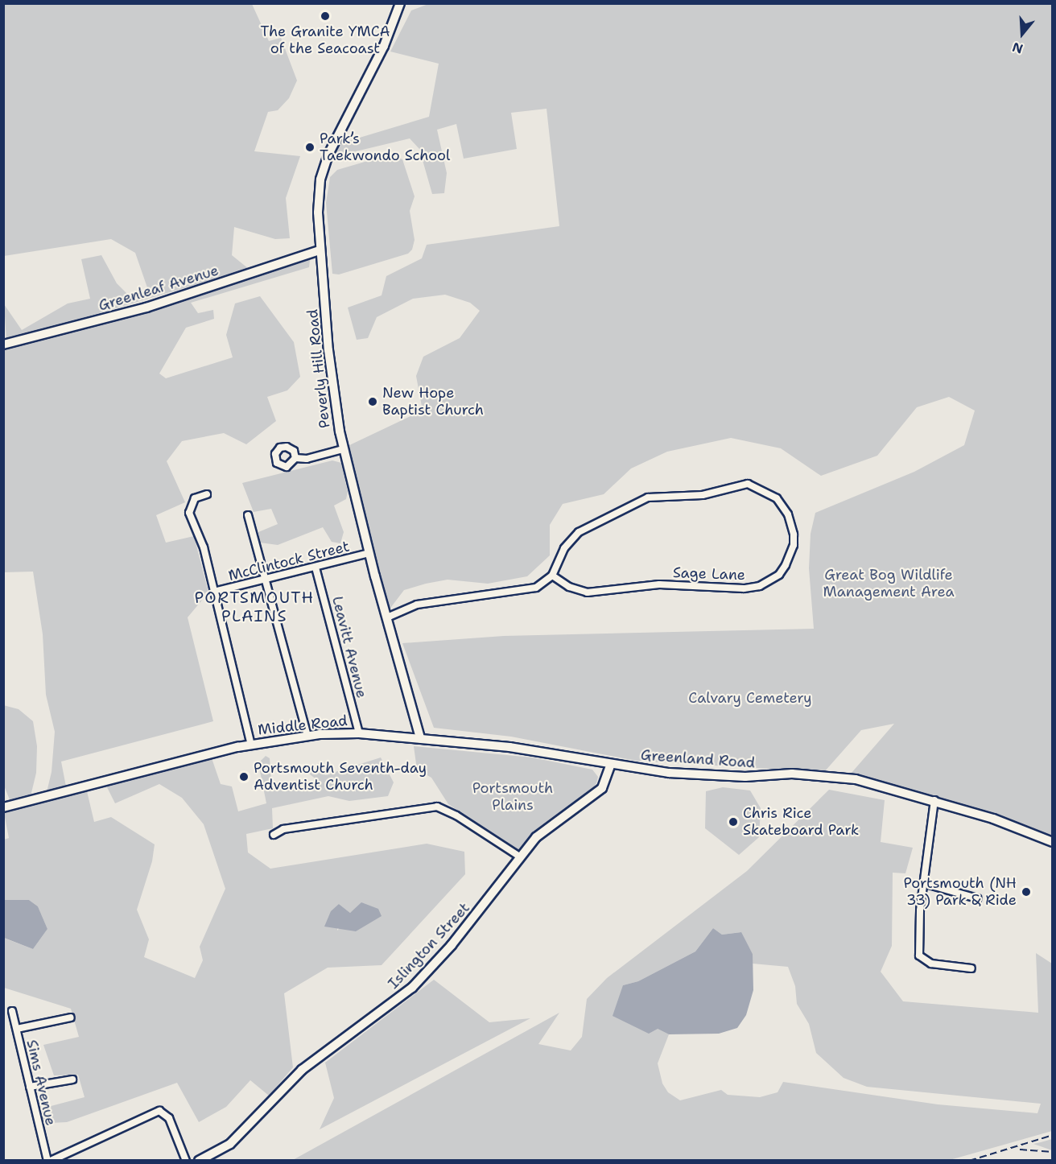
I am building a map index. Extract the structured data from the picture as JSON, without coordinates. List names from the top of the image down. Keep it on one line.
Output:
{"streets":{"street":["Greenleaf Avenue","Peverly Hill Road","McClintock Street","Sage Lane","Leavitt Avenue","Middle Road","Greenland Road","Islington Street","Sims Avenue"]},"crossings":[["Greenleaf Avenue","Peverly Hill Road"],["Peverly Hill Road","McClintock Street"],["Peverly Hill Road","Middle Road"],["McClintock Street","Leavitt Avenue"],["Leavitt Avenue","Middle Road"],["Middle Road","Greenland Road"],["Middle Road","Islington Street"],["Greenland Road","Islington Street"]],"districts":["PORTSMOUTH PLAINS"],"parks":["Great Bog Wildlife Management Area","Calvary Cemetery","Portsmouth Plains"],"places":["The Granite YMCA of the Seacoast","Park’s Taekwondo School","New Hope Baptist Church","Portsmouth Seventh-day Adventist Church","Chris Rice Skateboard Park","Portsmouth (NH 33) Park & Ride"],"north":"bottom"}
